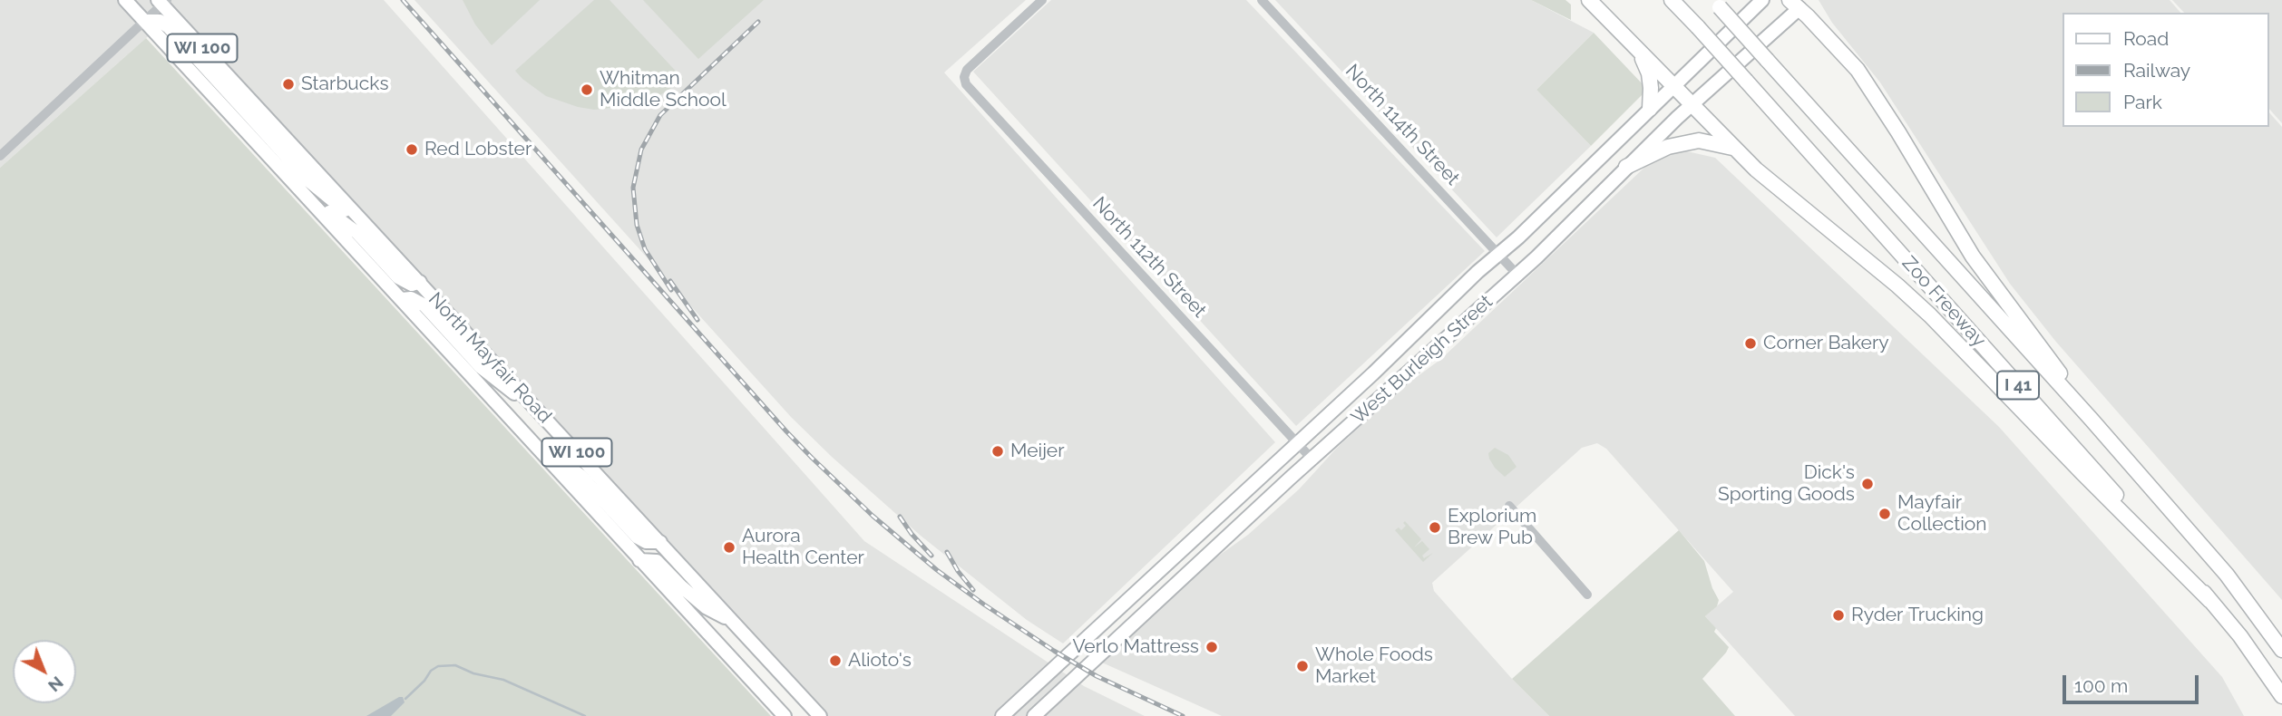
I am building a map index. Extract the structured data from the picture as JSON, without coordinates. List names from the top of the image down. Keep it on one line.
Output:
{"streets":{"highway":["Zoo Freeway","I 41"],"main road":["WI 100","North Mayfair Road","West Burleigh Street"],"street":["North 114th Street","North 112th Street"]},"crossings":[["North 114th Street","West Burleigh Street"],["North 112th Street","West Burleigh Street"]],"places":["Starbucks","Whitman Middle School","Red Lobster","Corner Bakery","Meijer","Dick's Sporting Goods","Mayfair Collection","Explorium Brew Pub","Aurora Health Center","Ryder Trucking","Verlo Mattress","Alioto's","Whole Foods Market"],"legend":["Road","Railway","Park"],"scale_bar":"100 m","north":"bottom right"}
